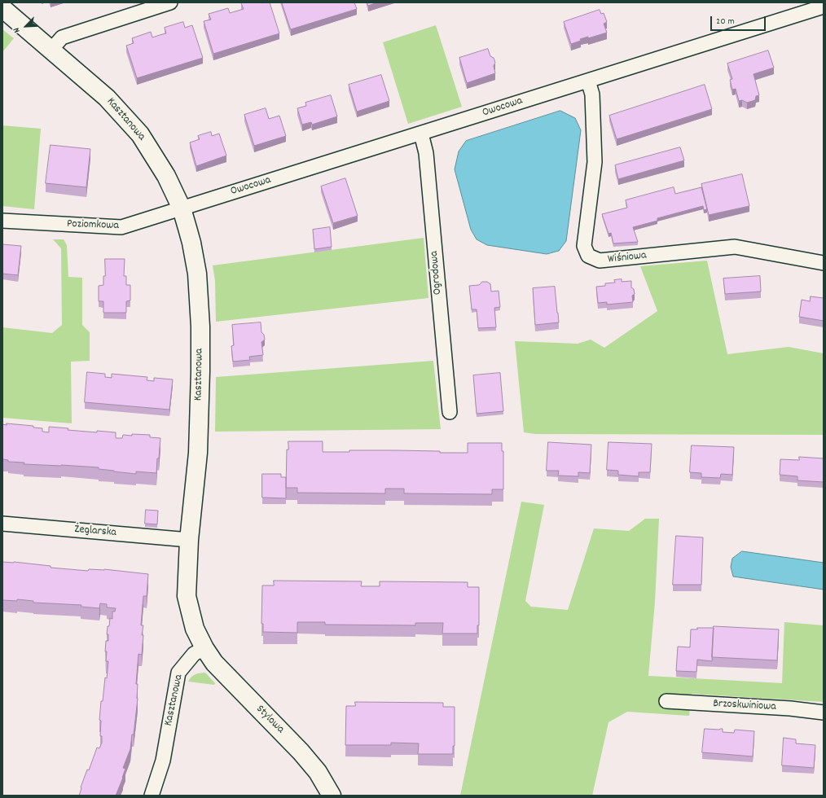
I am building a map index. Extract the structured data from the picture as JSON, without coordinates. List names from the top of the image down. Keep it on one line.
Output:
{"streets":{"street":["Owocowa","Kasztanowa","Poziomkowa","Wiśniowa","Ogrodowa","Żeglarska","Brzoskwiniowa","Stylowa"]},"crossings":[["Owocowa","Kasztanowa"],["Owocowa","Poziomkowa"],["Owocowa","Wiśniowa"],["Owocowa","Ogrodowa"],["Kasztanowa","Poziomkowa"],["Kasztanowa","Żeglarska"],["Kasztanowa","Stylowa"]],"scale_bar":"20 m","north":"bottom left"}
